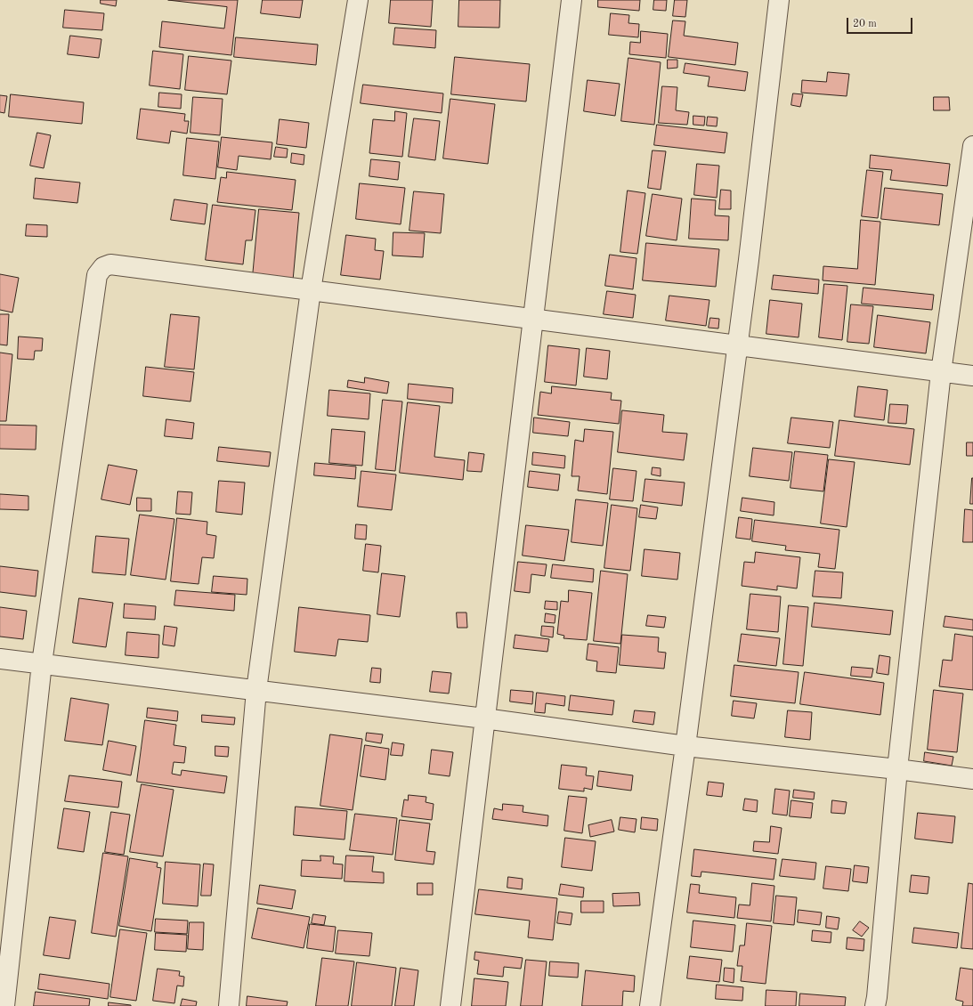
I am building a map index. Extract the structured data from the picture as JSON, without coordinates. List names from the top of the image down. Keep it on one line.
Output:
{"scale_bar":"20 m"}
